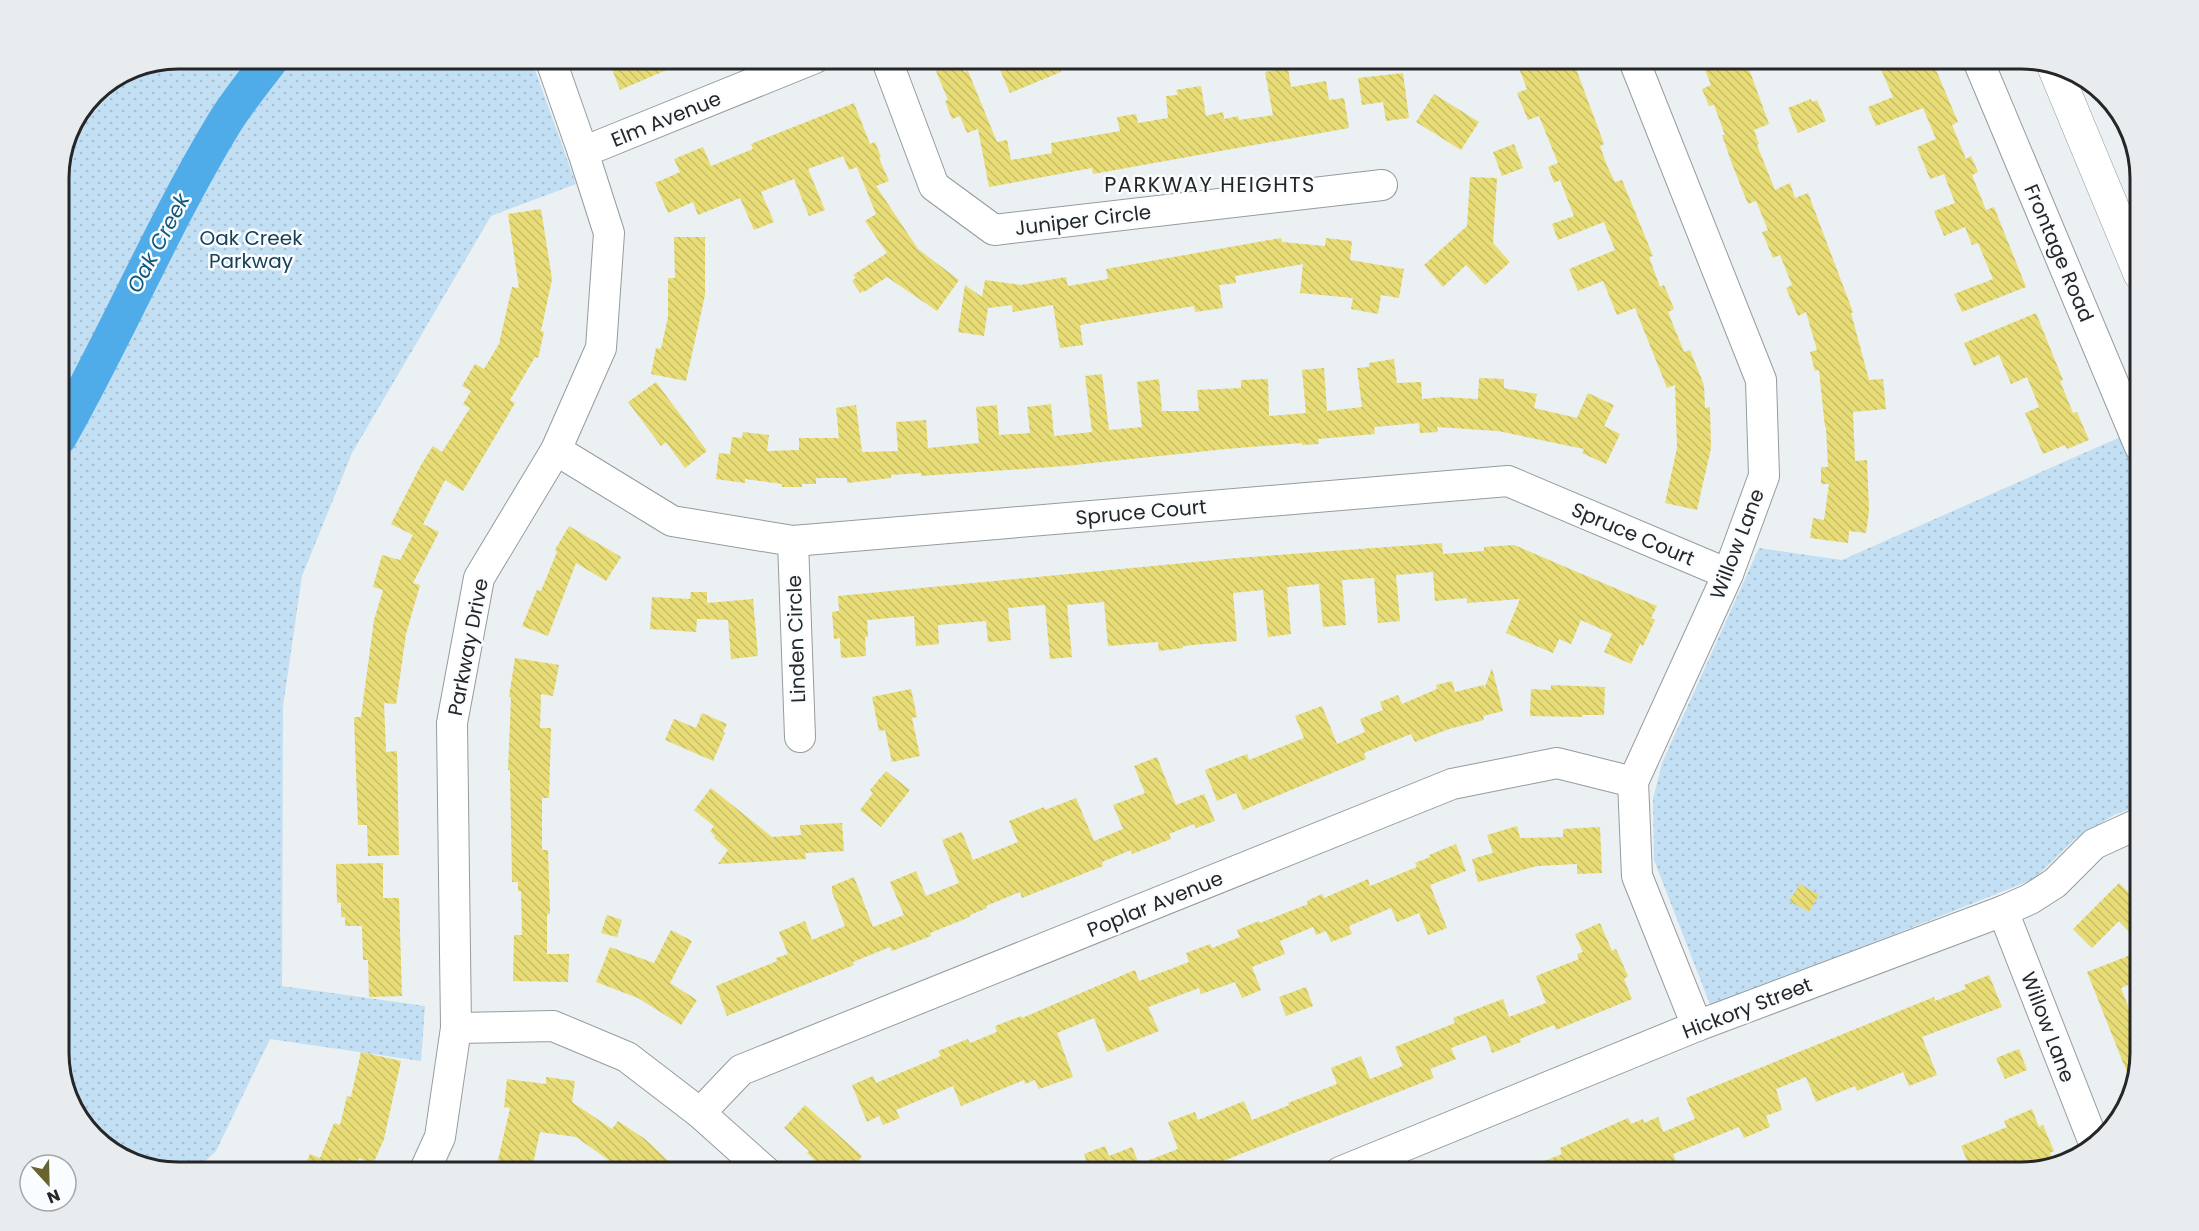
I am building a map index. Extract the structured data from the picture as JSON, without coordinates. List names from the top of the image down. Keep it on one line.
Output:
{"streets":{"street":["Elm Avenue","Juniper Circle","Frontage Road","Spruce Court","Willow Lane","Linden Circle","Parkway Drive","Poplar Avenue","Hickory Street"]},"crossings":[["Elm Avenue","Parkway Drive"],["Spruce Court","Willow Lane"],["Spruce Court","Linden Circle"],["Spruce Court","Parkway Drive"],["Willow Lane","Poplar Avenue"],["Willow Lane","Hickory Street"]],"districts":["PARKWAY HEIGHTS"],"water":["Oak Creek"],"parks":["Oak Creek Parkway"],"north":"bottom"}
